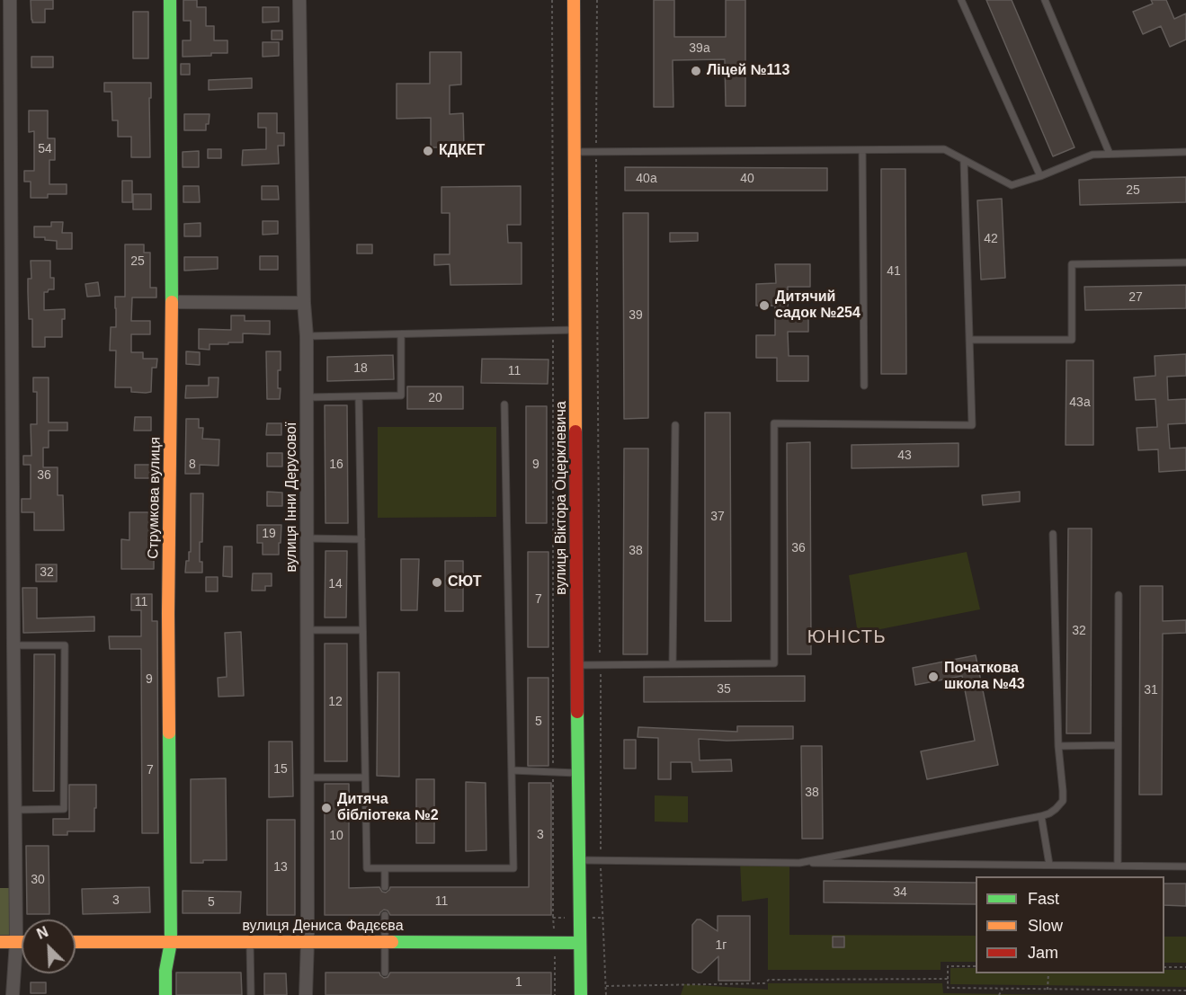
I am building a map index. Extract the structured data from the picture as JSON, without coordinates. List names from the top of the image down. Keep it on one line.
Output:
{"streets":{"street":["вулиця Інни Дерусової","Струмкова вулиця","вулиця Віктора Оцерклевича","вулиця Дениса Фадєєва"]},"crossings":[["вулиця Інни Дерусової","вулиця Дениса Фадєєва"],["Струмкова вулиця","вулиця Дениса Фадєєва"],["вулиця Віктора Оцерклевича","вулиця Дениса Фадєєва"]],"districts":["ЮНІСТЬ"],"places":["Ліцей №113","КДКЕТ","Дитячий садок №254","СЮТ","Початкова школа №43","Дитяча бібліотека №2"],"house_numbers":["39а","54","40а","40","25","42","25","41","27","39","18","11","20","43а","43","8","16","9","36","37","19","36","38","32","14","7","11","32","9","35","31","12","5","15","7","38","3","10","13","30","34","3","11","5","1г","1"],"legend":["Fast","Slow","Jam"],"north":"top left"}
